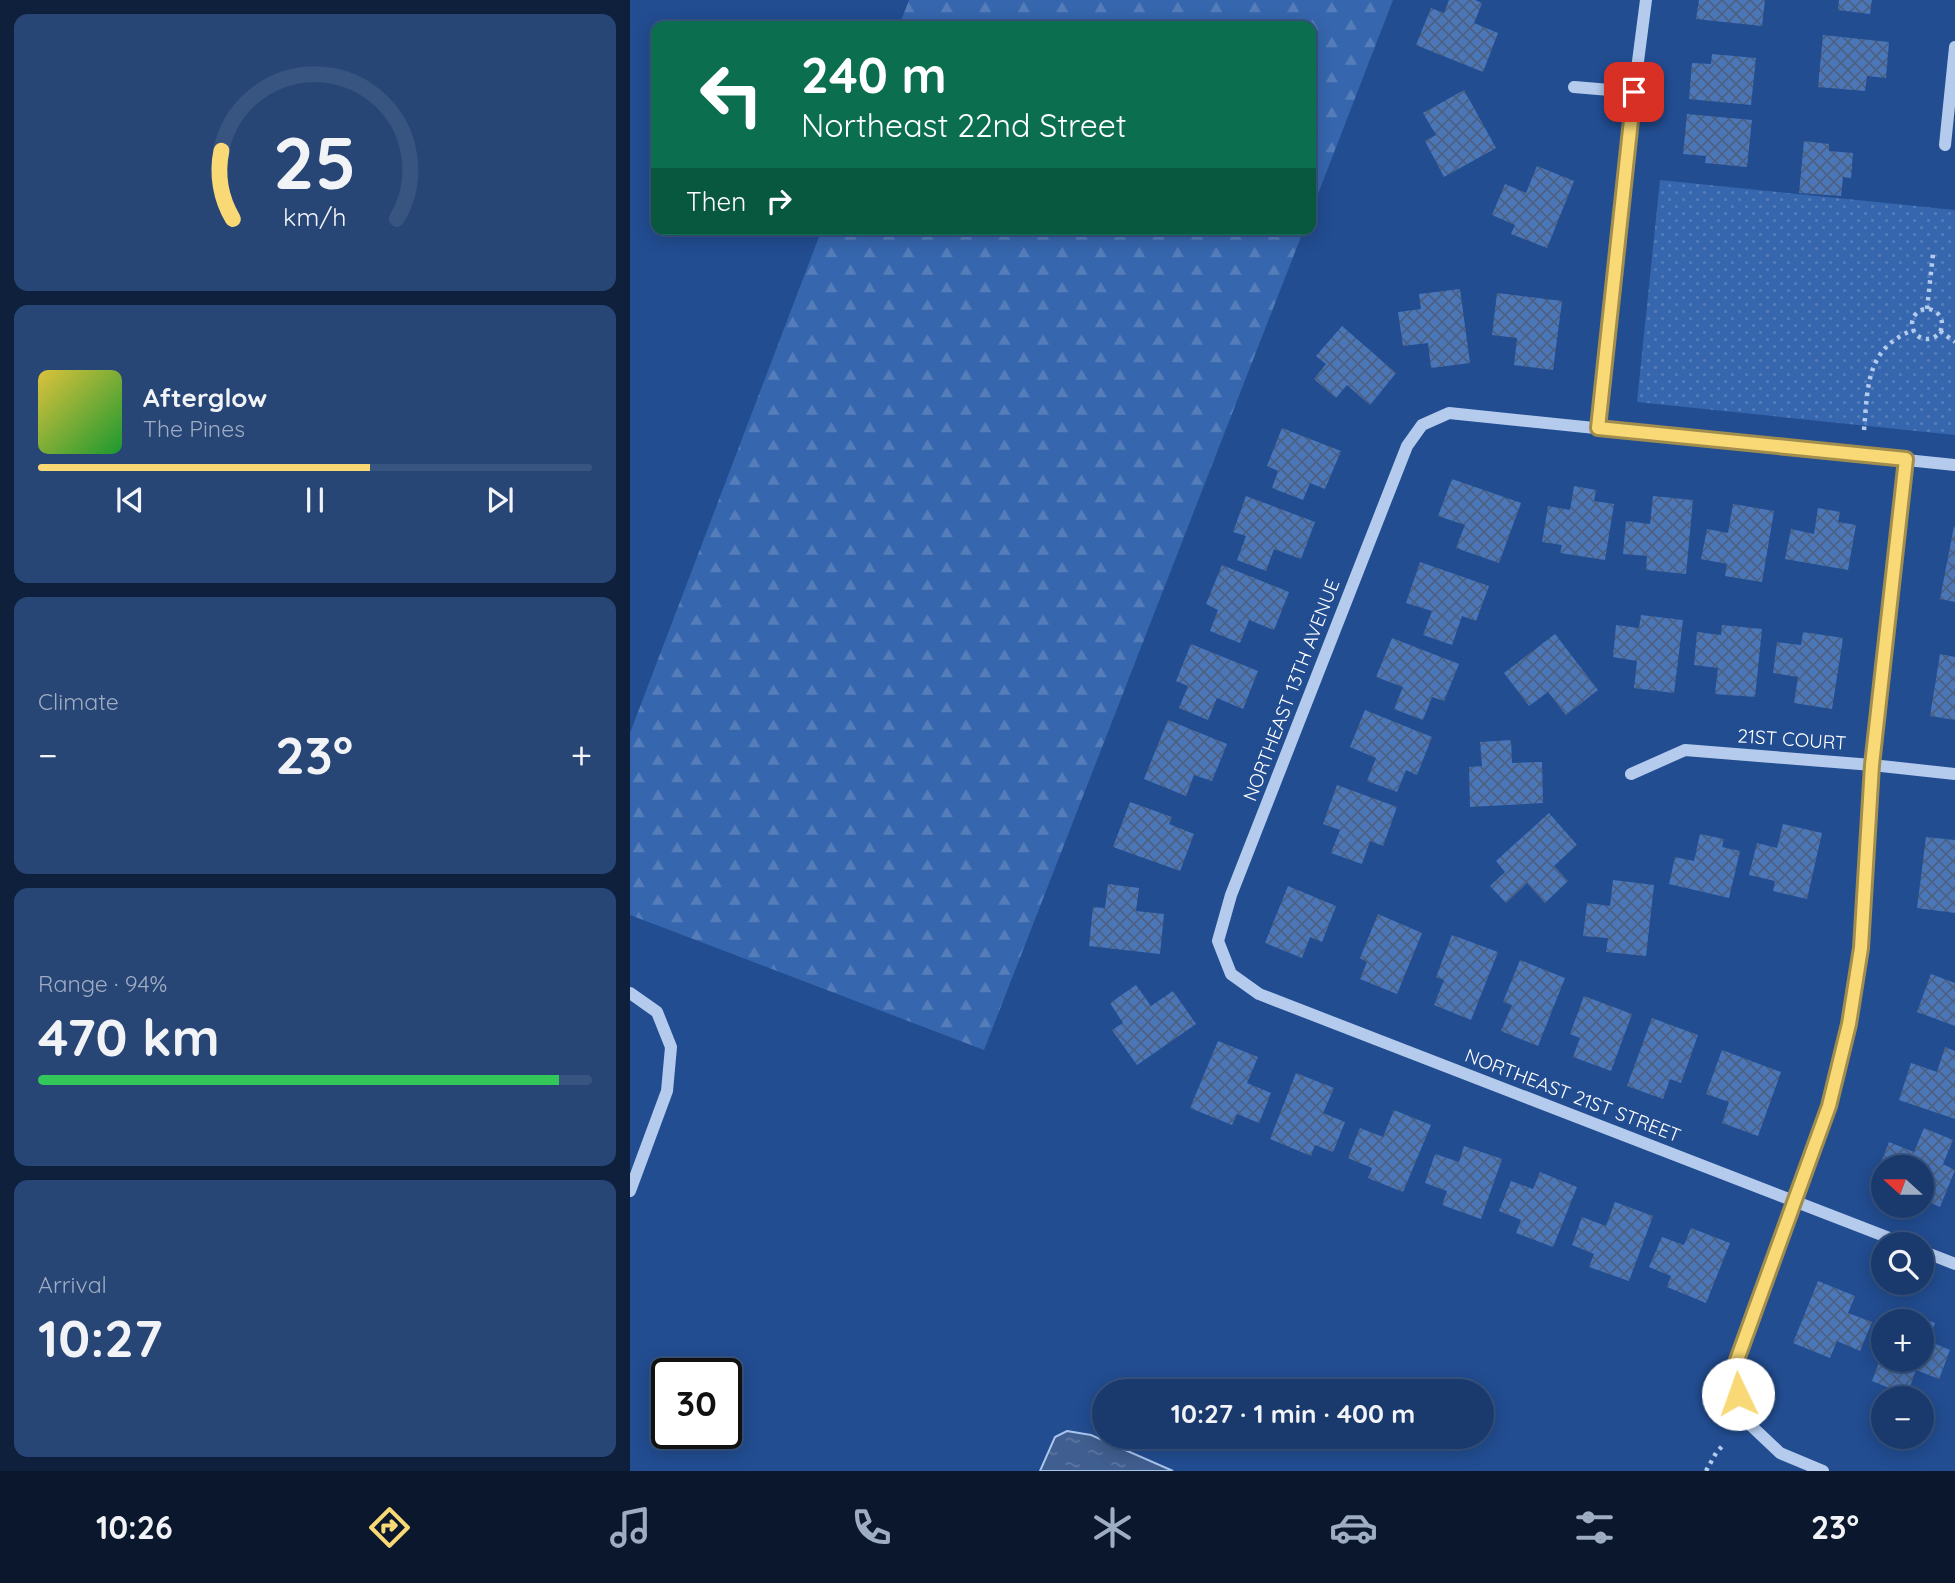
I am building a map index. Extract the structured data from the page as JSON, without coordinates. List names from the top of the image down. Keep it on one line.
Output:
{"streets":{"street":["NORTHEAST 13TH AVENUE","21ST COURT","NORTHEAST 21ST STREET"]},"crossings":[["NORTHEAST 13TH AVENUE","NORTHEAST 21ST STREET"]],"north":"left","page":{"turn":["240 m","Northeast 22nd Street"],"then":"Then","song":["Afterglow","The Pines"],"tile":["Climate",["Range · 94%","470 km"],["Arrival","10:27"]],"heat":["−","23°","+"],"map_buttons":["+","−"],"limit":"30","trip":"10:27 · 1 min · 400 m","tabs":["10:26","23°"],"gauge":["25","km/h"]}}
